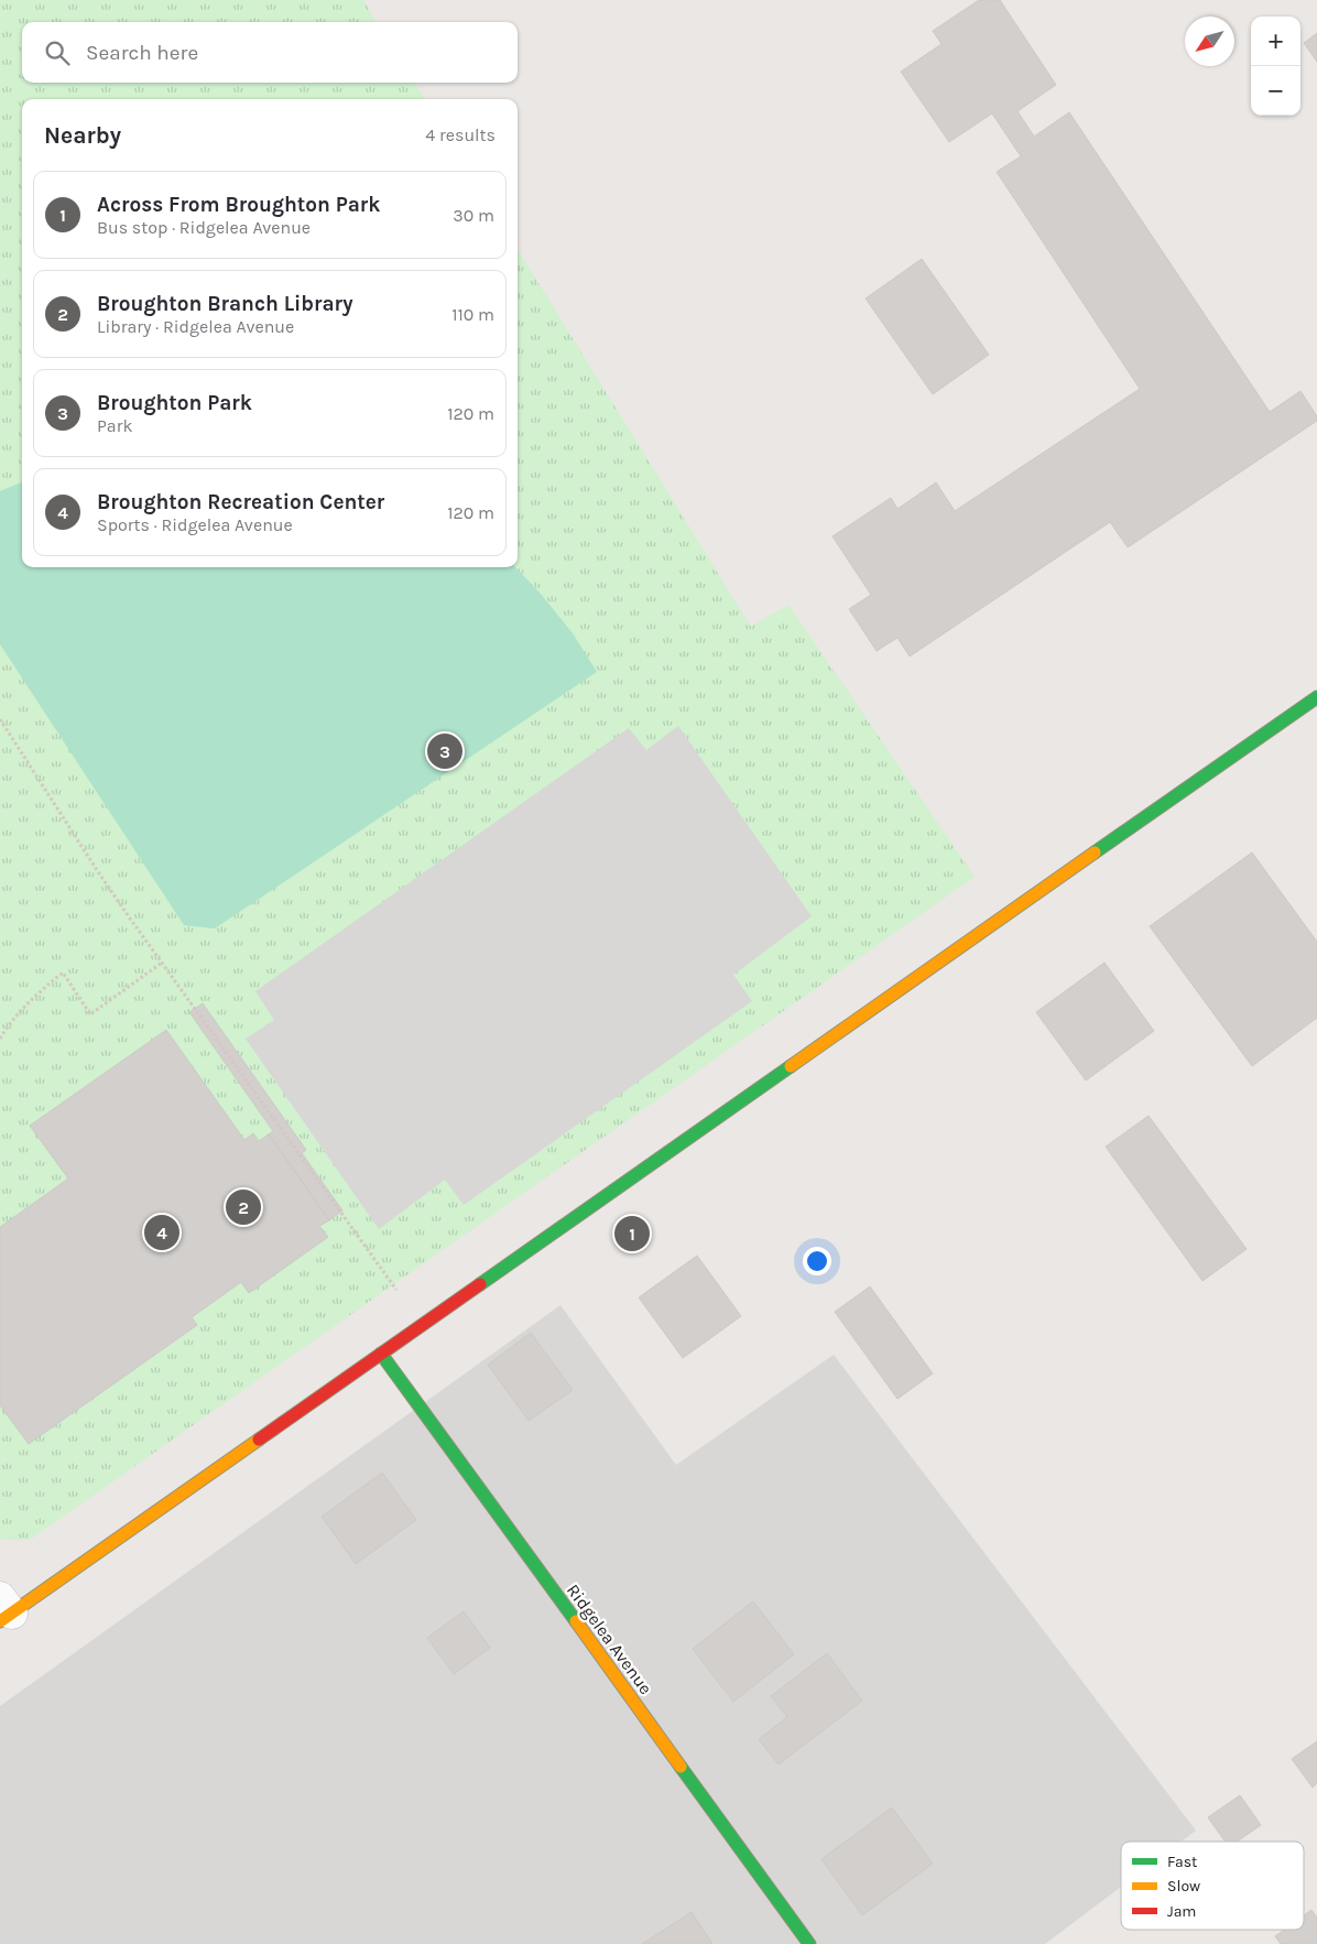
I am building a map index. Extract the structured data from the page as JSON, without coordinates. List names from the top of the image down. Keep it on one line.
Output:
{"streets":{"street":["Ridgelea Avenue"]},"legend":["Fast","Slow","Jam"],"north":"bottom left","page":{"map_buttons":["+","−"],"search":"Search here","heading":["Nearby","4 results"],"list":[{"mark":"1","name":"Across From Broughton Park","note":"Bus stop · Ridgelea Avenue","value":"30 m"},{"mark":"2","name":"Broughton Branch Library","note":"Library · Ridgelea Avenue","value":"110 m"},{"mark":"3","name":"Broughton Park","note":"Park","value":"120 m"},{"mark":"4","name":"Broughton Recreation Center","note":"Sports · Ridgelea Avenue","value":"120 m"}],"pins":["3","2","4","1"]}}
